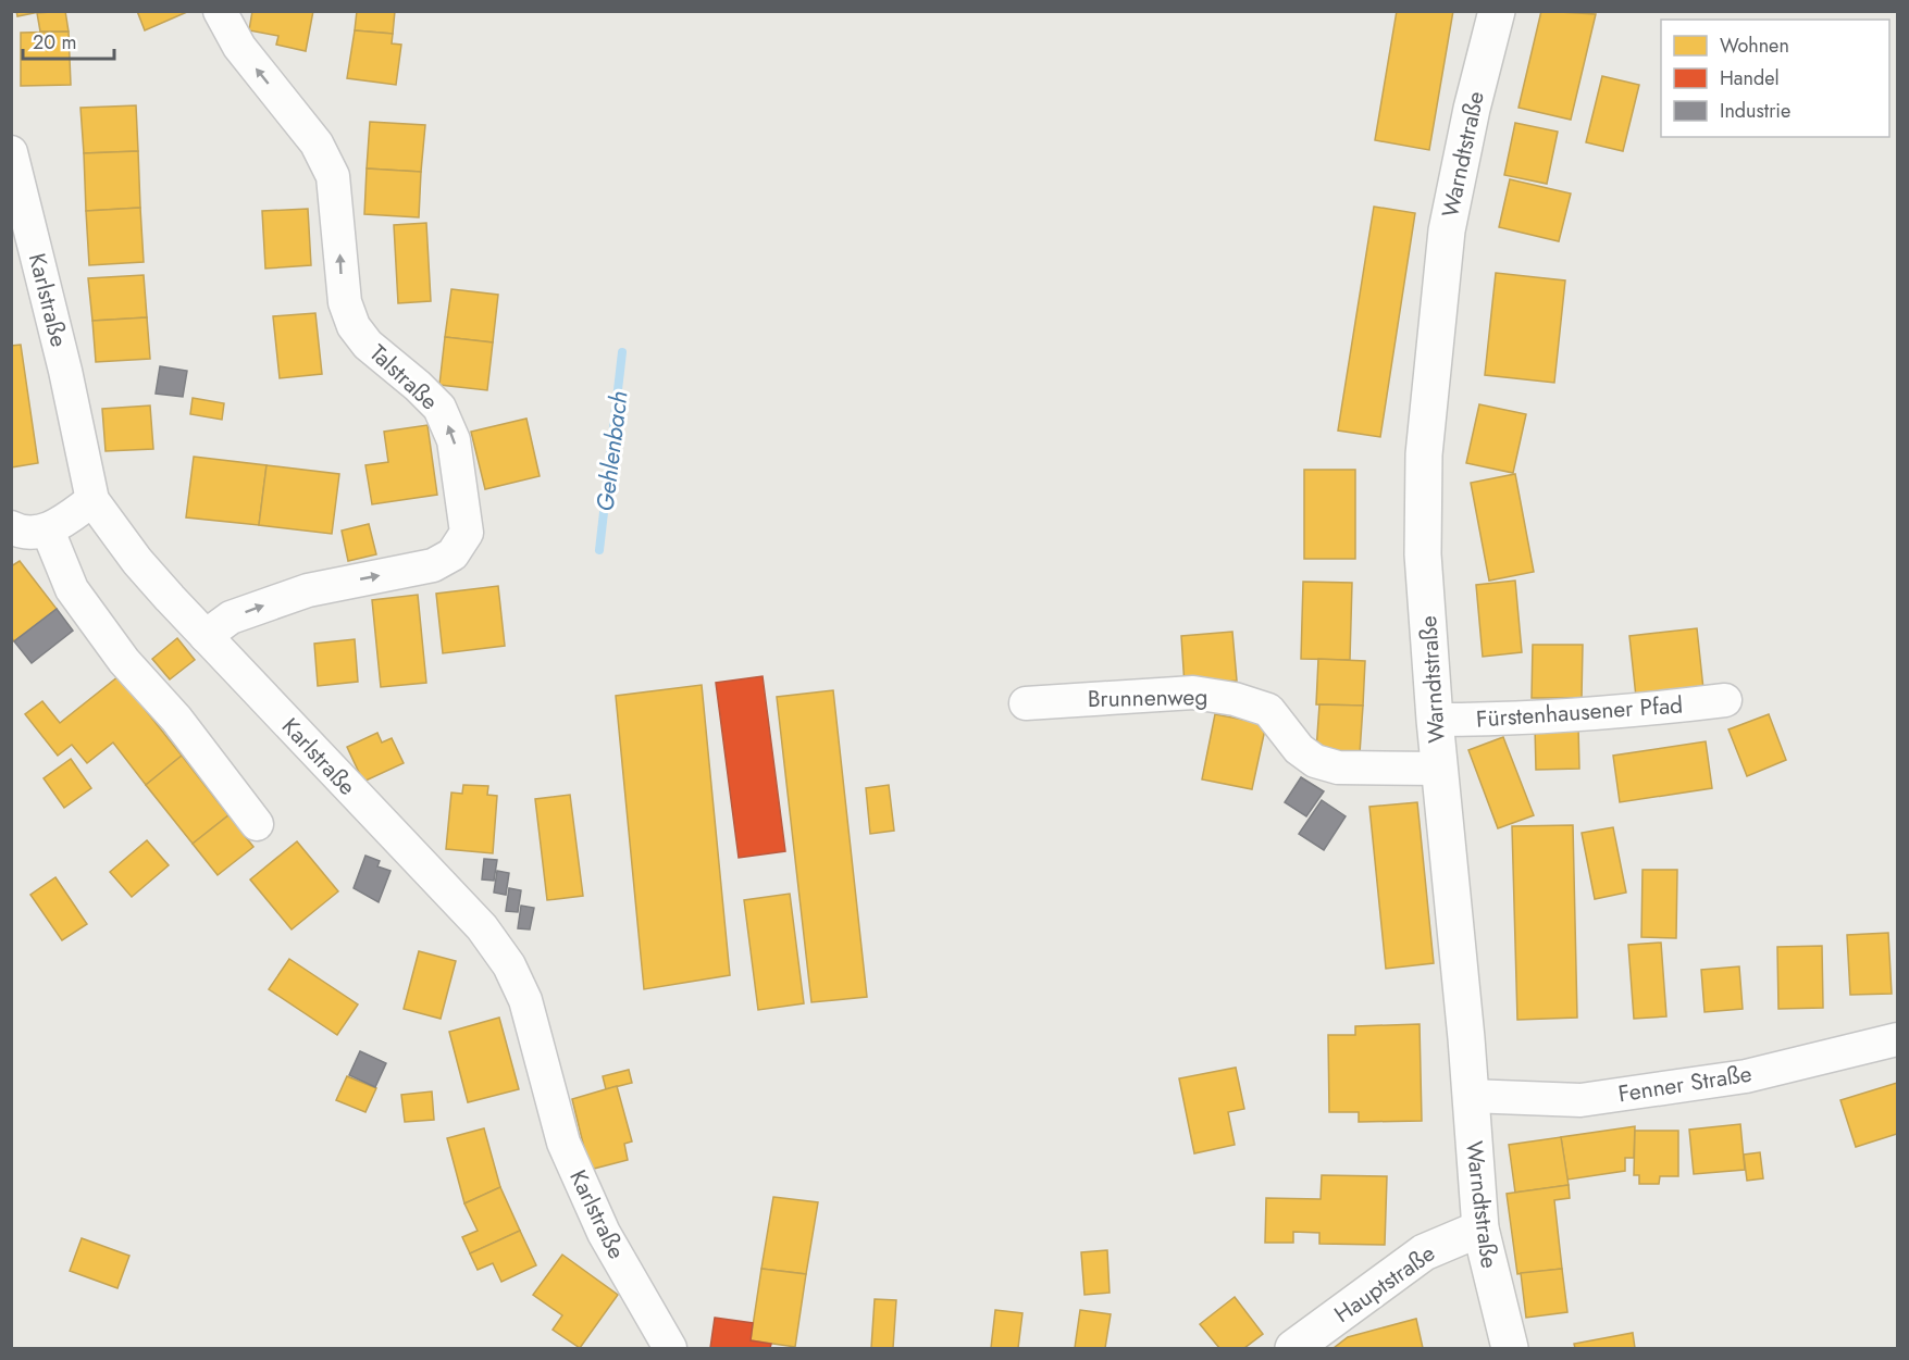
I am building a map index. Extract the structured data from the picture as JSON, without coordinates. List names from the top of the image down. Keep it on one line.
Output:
{"streets":{"main road":["Warndtstraße","Hauptstraße"],"street":["Karlstraße","Talstraße","Brunnenweg","Fürstenhausener Pfad","Fenner Straße"]},"crossings":[["Warndtstraße","Brunnenweg"],["Warndtstraße","Fürstenhausener Pfad"],["Warndtstraße","Fenner Straße"],["Warndtstraße","Hauptstraße"],["Karlstraße","Talstraße"]],"water":["Gehlenbach"],"legend":["Wohnen","Handel","Industrie"],"scale_bar":"20 m"}
